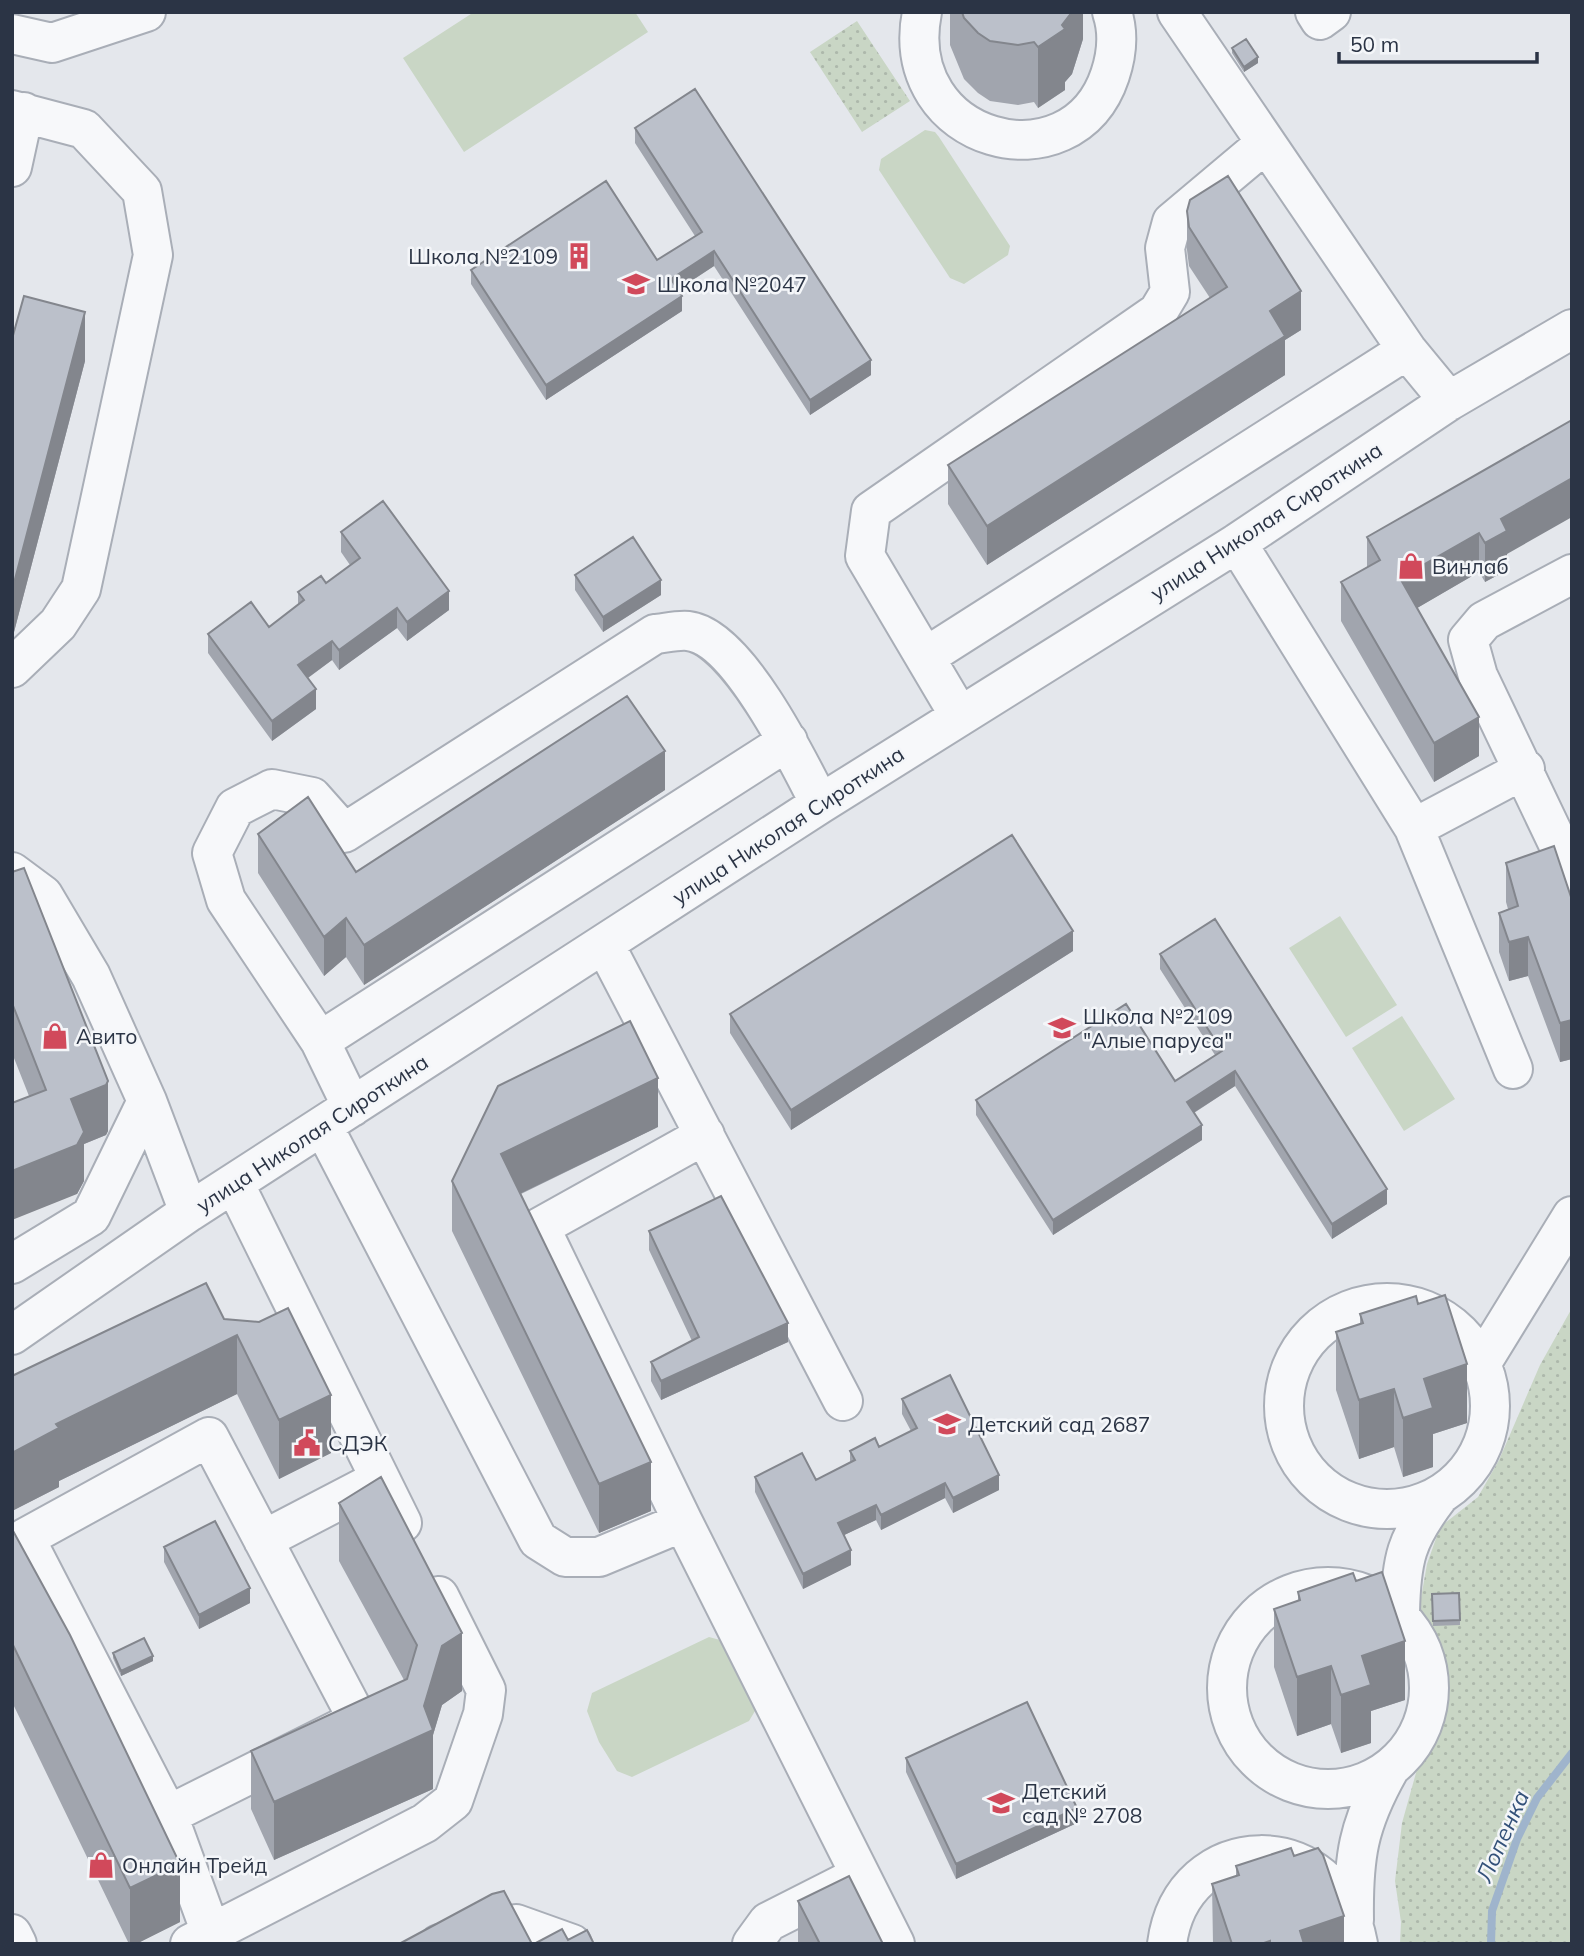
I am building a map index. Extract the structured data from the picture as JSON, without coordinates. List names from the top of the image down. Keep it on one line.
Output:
{"streets":{"street":["улица Николая Сироткина"]},"water":["Лопенка"],"places":{"building":["Школа №2109"],"school or university":["Школа №2047","Школа №2109 \"Алые паруса\"","Детский сад 2687","Детский сад № 2708"],"shop":["Винлаб","Авито","Онлайн Трейд"],"public building":["СДЭК"]},"scale_bar":"50 m"}
